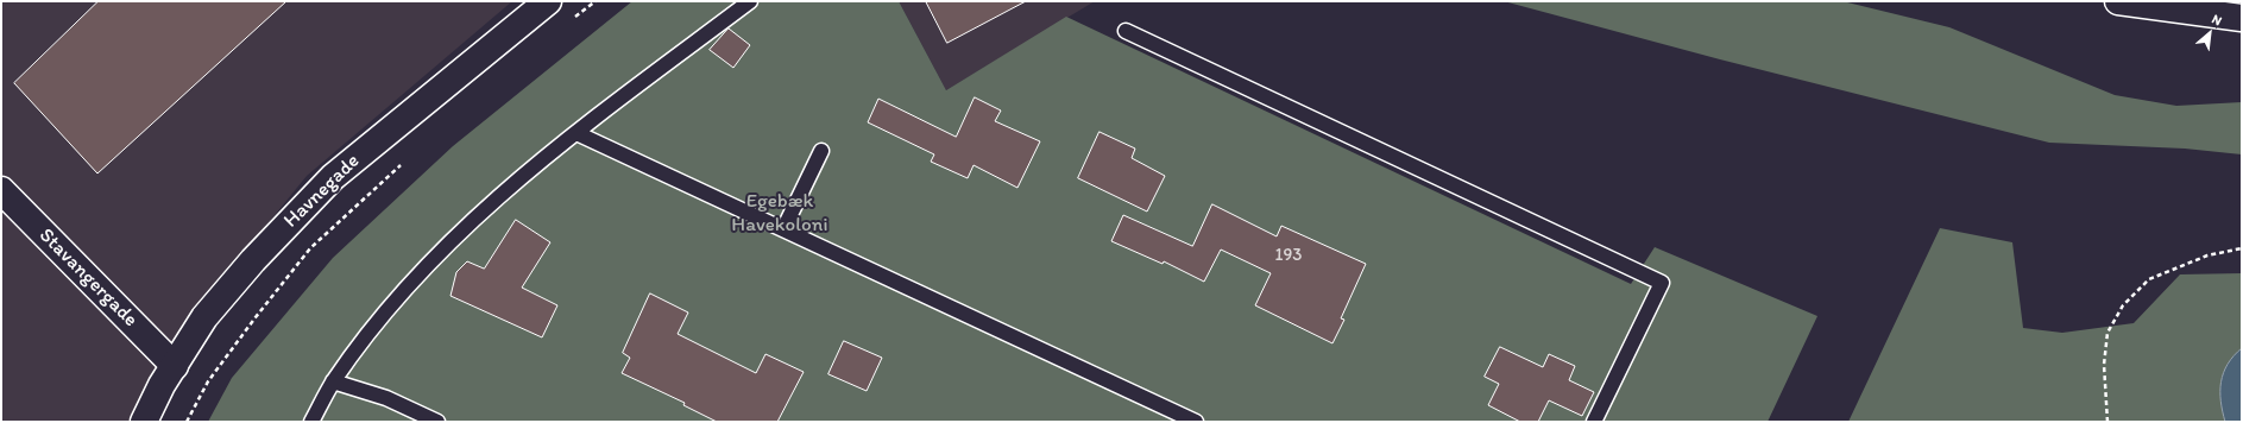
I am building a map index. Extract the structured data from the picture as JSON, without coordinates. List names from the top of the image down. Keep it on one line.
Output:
{"streets":{"street":["Havnegade","Stavangergade"]},"crossings":[["Havnegade","Stavangergade"]],"parks":["Egebæk Havekoloni"],"house_numbers":["193"],"north":"top right"}
